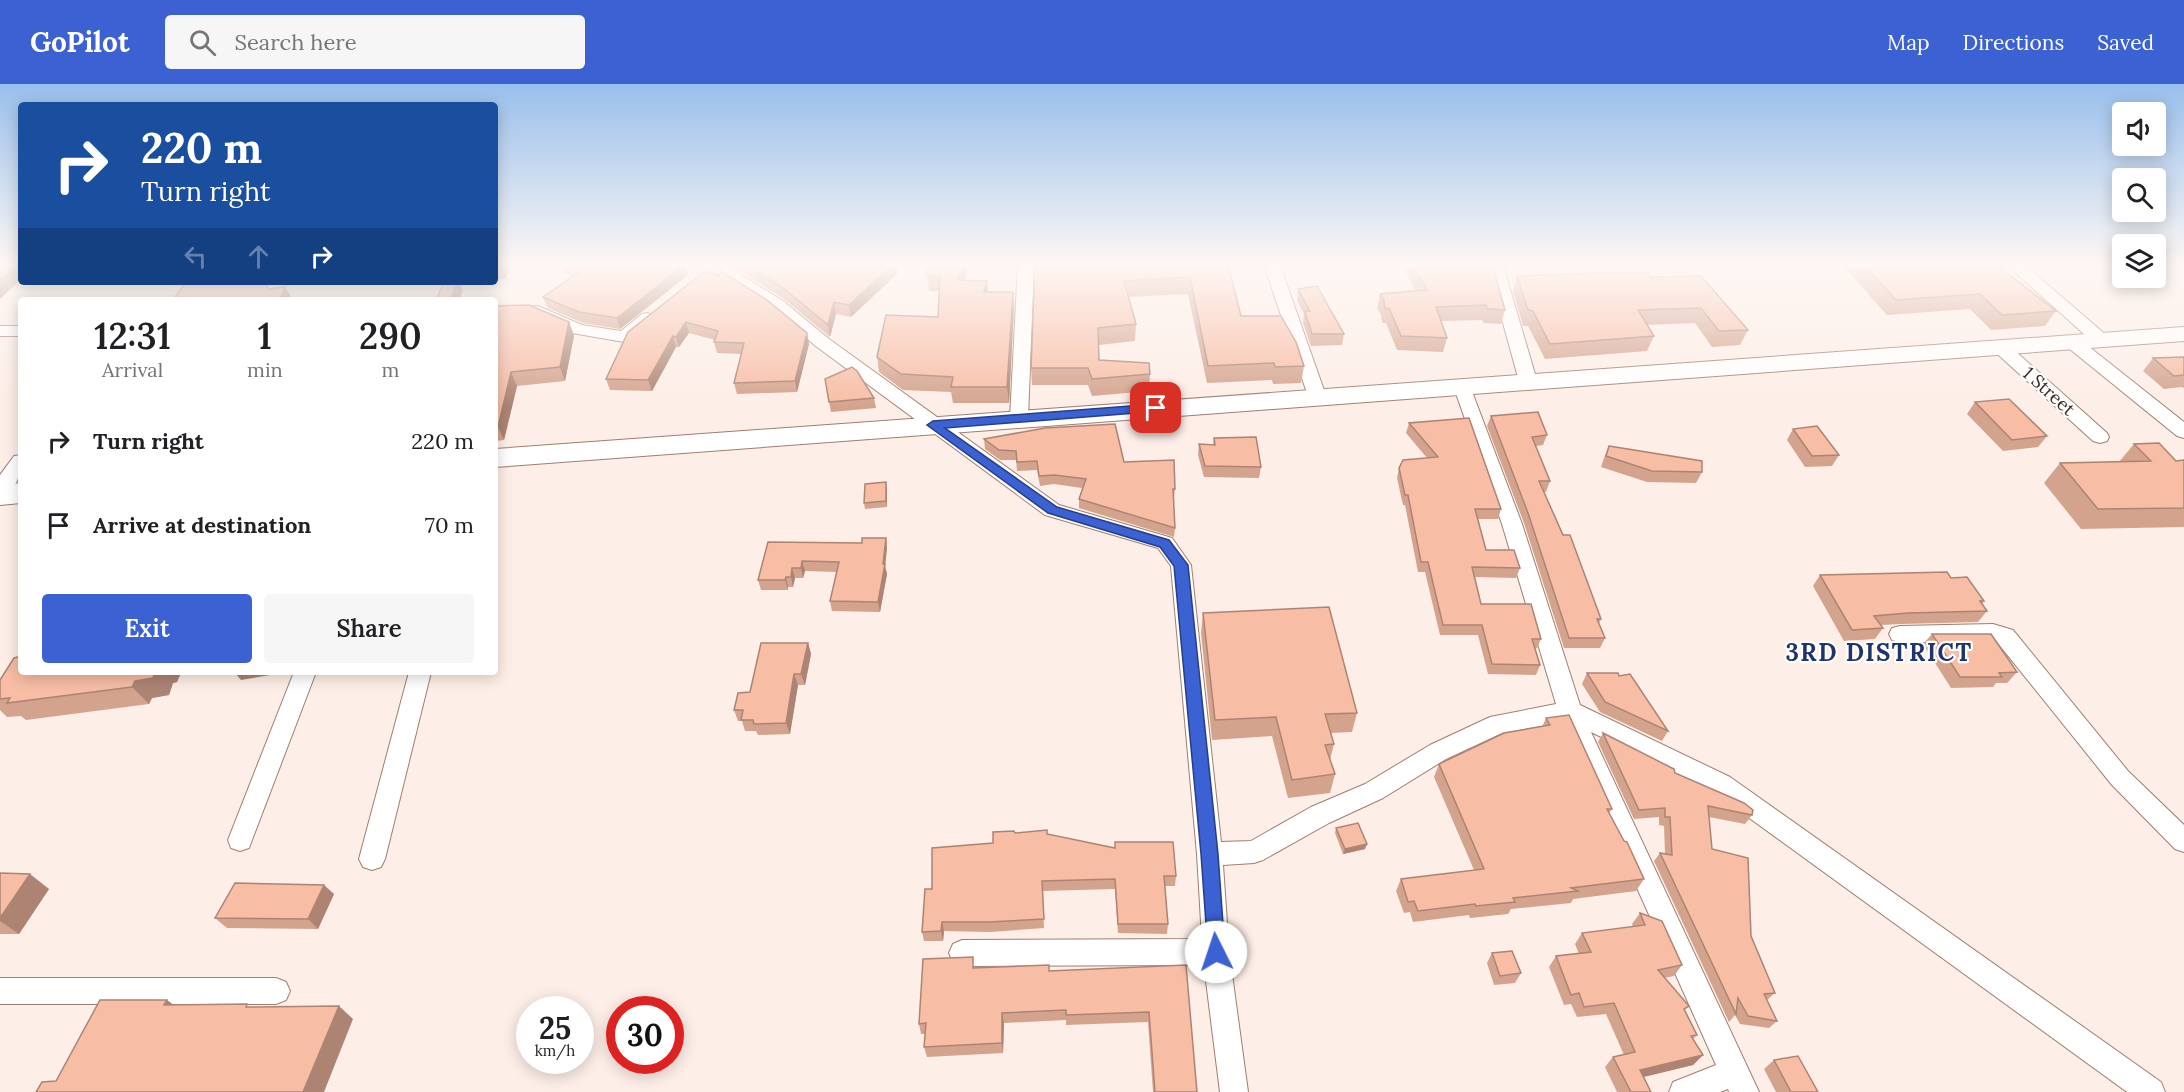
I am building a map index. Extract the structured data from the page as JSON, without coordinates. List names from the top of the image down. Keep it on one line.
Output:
{"streets":{"street":["1 Street"]},"districts":["3RD DISTRICT"],"page":{"header":"GoPilot","search":"Search here","nav":["Map","Directions","Saved"],"turn":["220 m","Turn right"],"eta":["12:31","Arrival","1","min","290","m"],"list":[{"name":"Turn right","value":"220 m"},{"name":"Arrive at destination","value":"70 m"}],"buttons":["Exit","Share"],"speed":"25 km/h","limit":"30"}}
